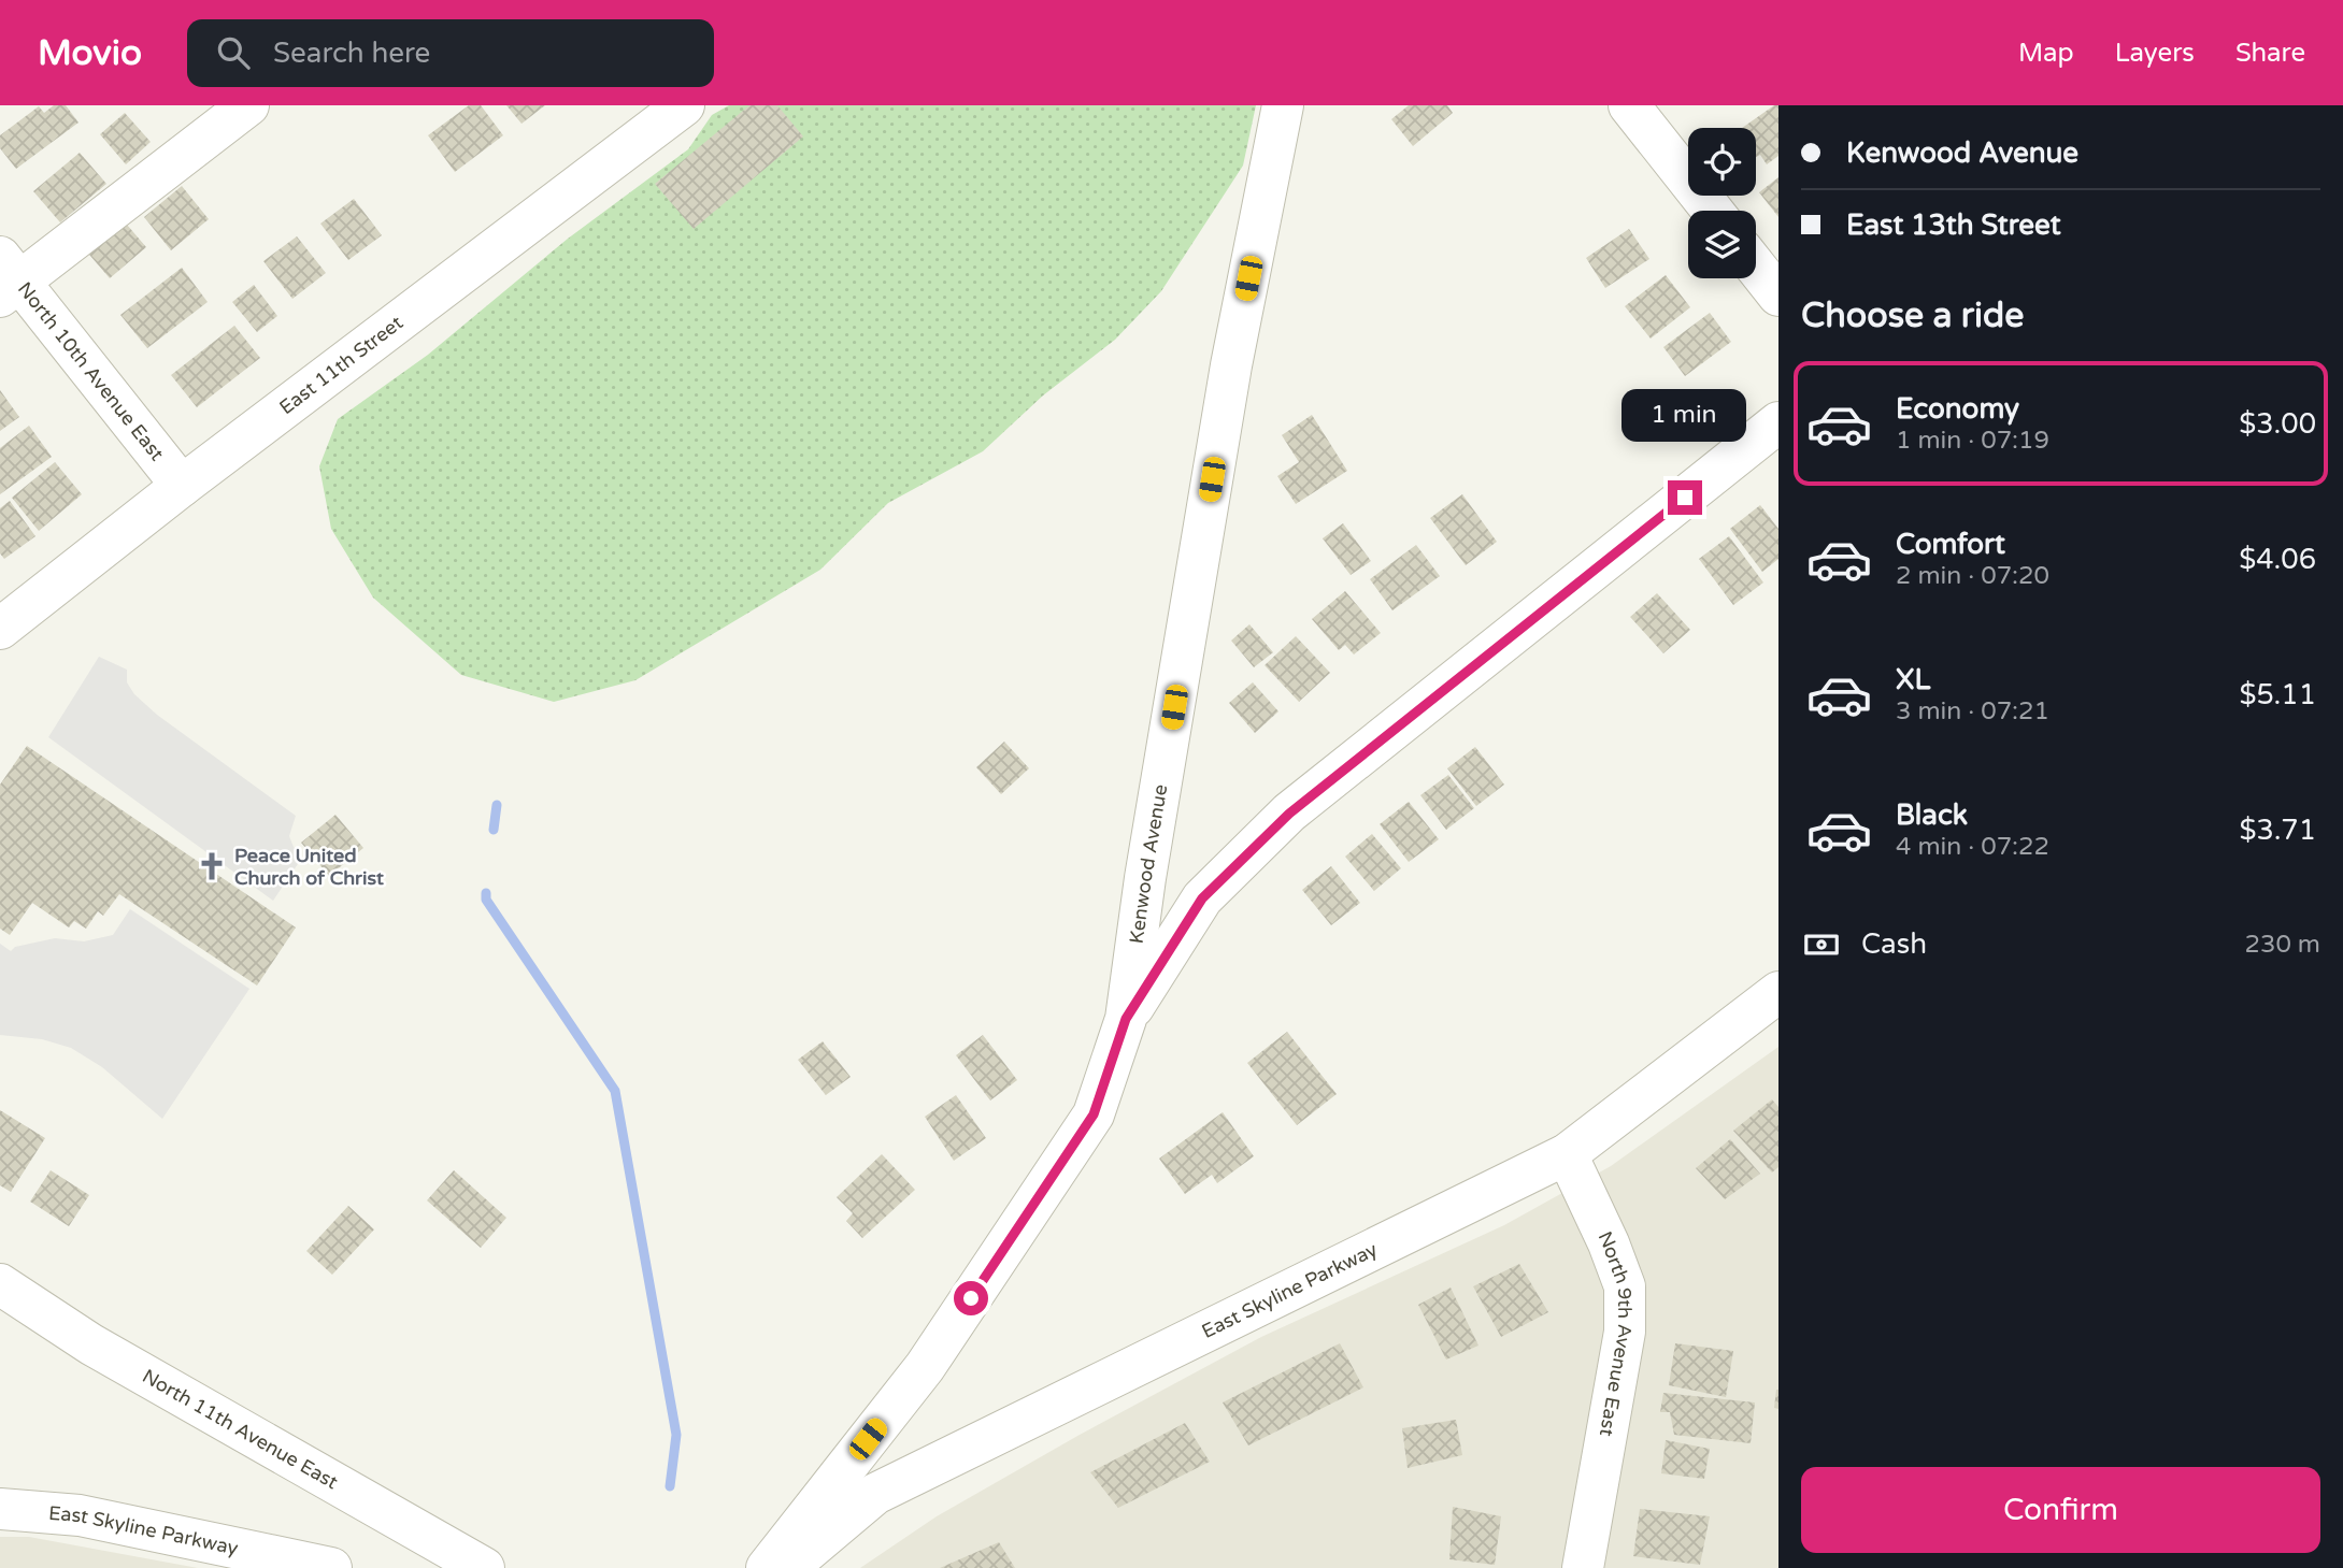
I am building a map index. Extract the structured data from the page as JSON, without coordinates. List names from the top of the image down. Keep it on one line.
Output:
{"streets":{"street":["East 11th Street","North 10th Avenue East","Kenwood Avenue","East Skyline Parkway","North 9th Avenue East","North 11th Avenue East"]},"crossings":[["East 11th Street","North 10th Avenue East"],["East Skyline Parkway","North 9th Avenue East"]],"places":{"church":["Peace United Church of Christ"]},"page":{"header":"Movio","search":"Search here","nav":["Map","Layers","Share"],"banner":["Kenwood Avenue","East 13th Street"],"heading":"Choose a ride","list":[{"name":"Economy","note":"1 min · 07:19","value":"$3.00"},{"name":"Comfort","note":"2 min · 07:20","value":"$4.06"},{"name":"XL","note":"3 min · 07:21","value":"$5.11"},{"name":"Black","note":"4 min · 07:22","value":"$3.71"}],"bubble":"1 min","pay":["Cash","230 m"],"buttons":"Confirm"}}
